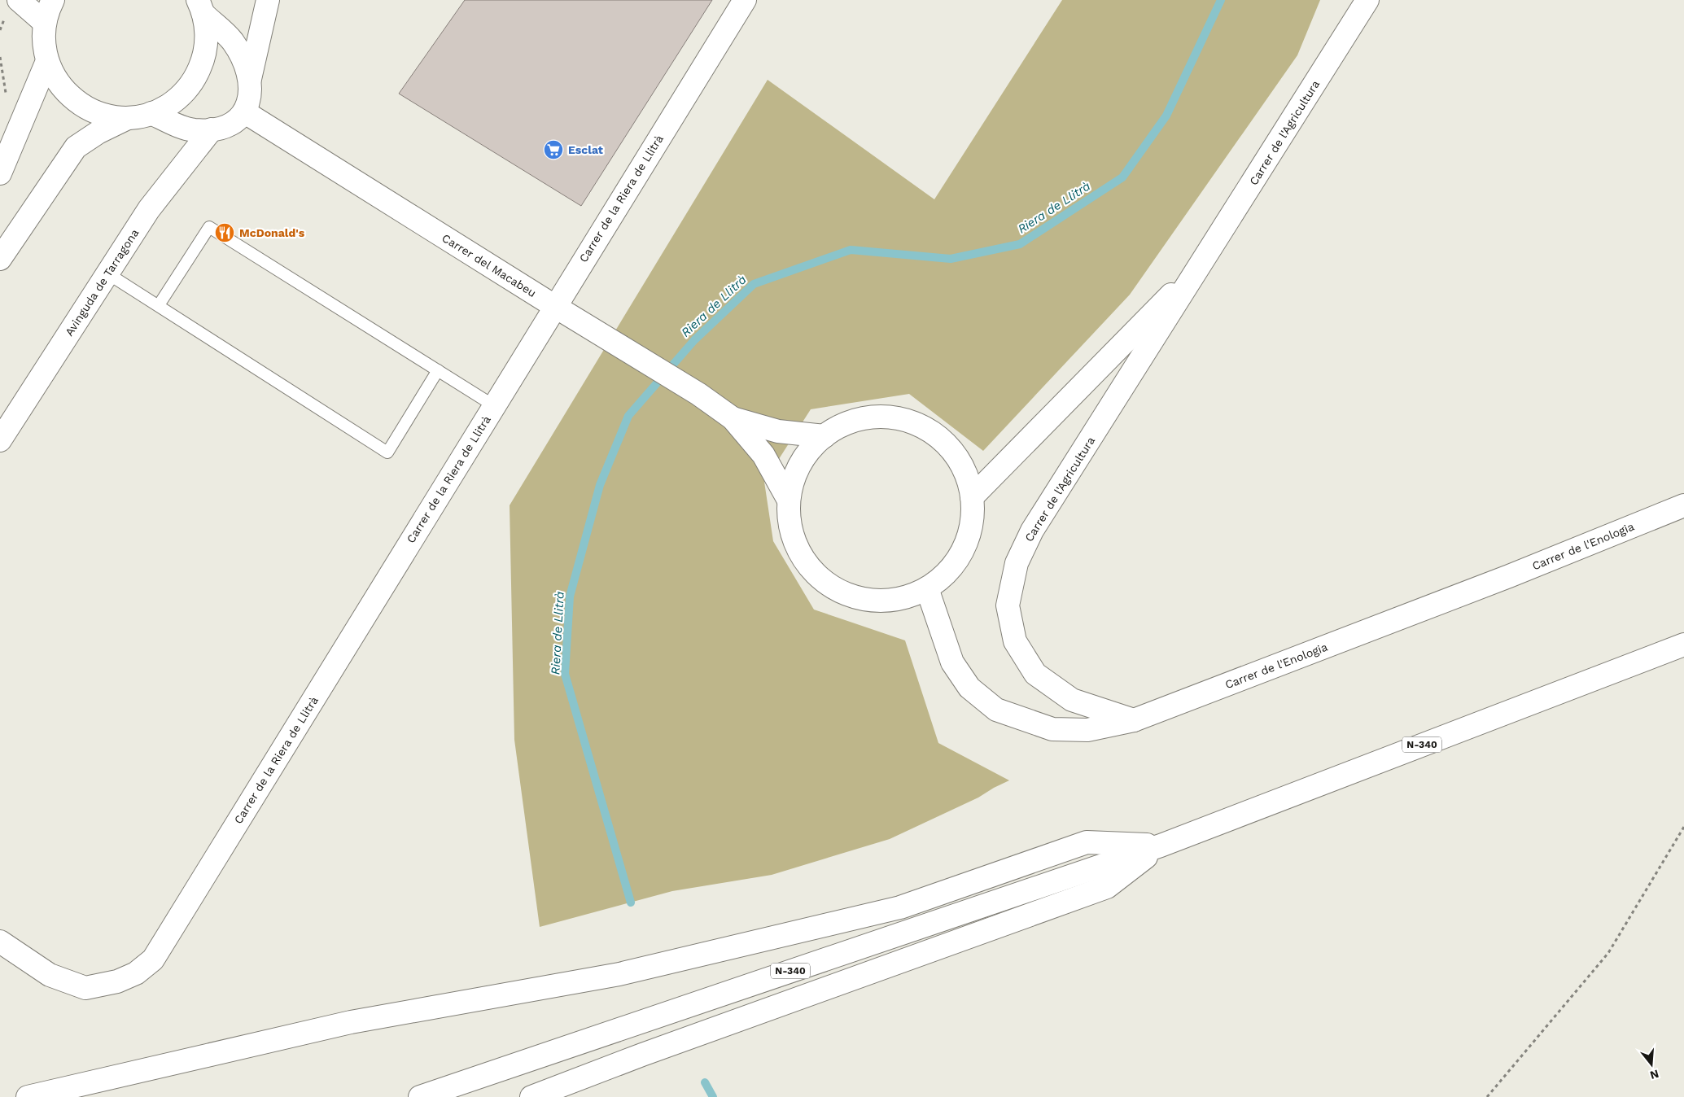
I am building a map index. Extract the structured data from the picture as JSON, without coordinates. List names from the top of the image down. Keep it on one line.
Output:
{"streets":{"main road":["Carrer de l'Agricultura","Carrer de la Riera de Llitrà","Carrer del Macabeu","Avinguda de Tarragona","Carrer de l'Enologia","N-340"]},"crossings":[["Carrer de l'Agricultura","Carrer de l'Enologia"],["Carrer de la Riera de Llitrà","Carrer del Macabeu"]],"water":["Riera de Llitrà"],"places":{"supermarket":["Esclat"],"restaurant":["McDonald's"]},"north":"bottom"}
